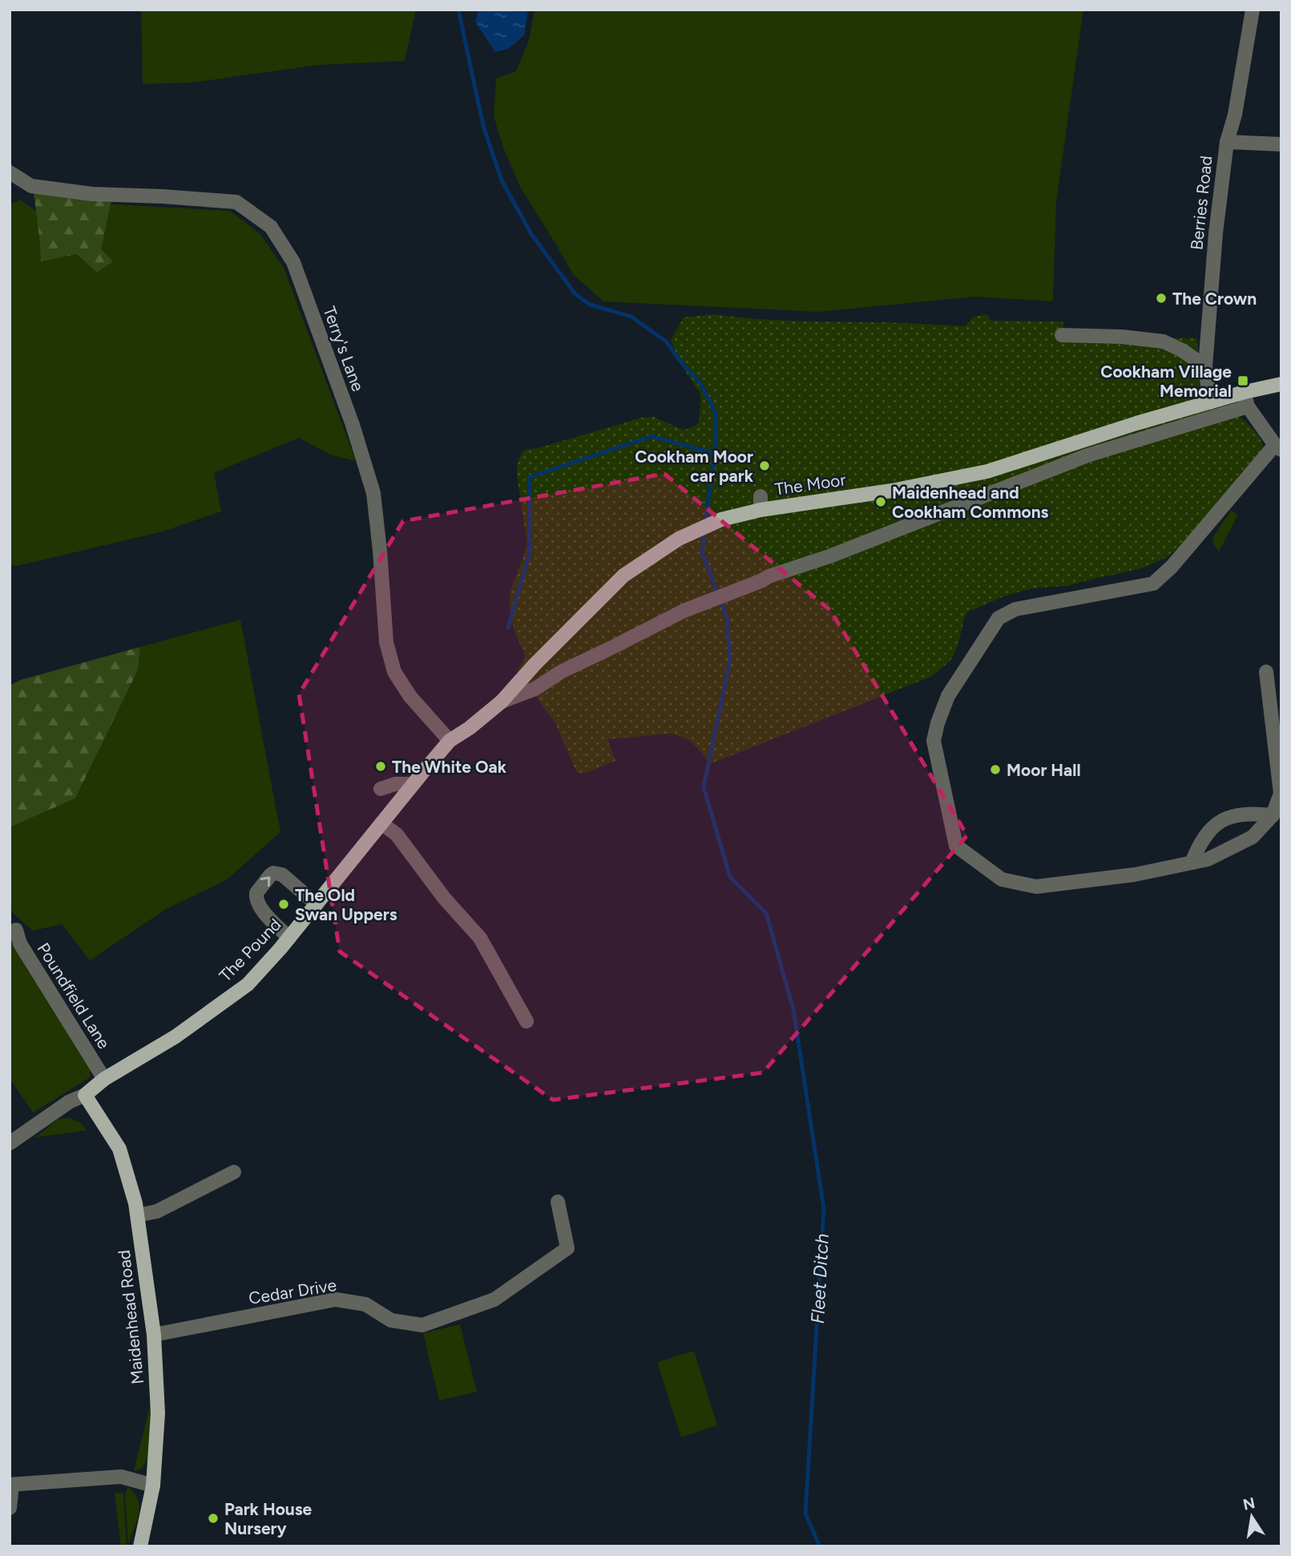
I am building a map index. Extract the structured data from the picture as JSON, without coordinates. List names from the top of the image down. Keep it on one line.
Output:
{"streets":{"main road":["The Moor","The Pound","Maidenhead Road"],"street":["Berries Road","Terry's Lane","Poundfield Lane","Cedar Drive"]},"crossings":[["Berries Road","The Moor"],["Terry's Lane","The Moor"],["Terry's Lane","The Pound"],["The Moor","The Pound"],["The Pound","Poundfield Lane"],["The Pound","Maidenhead Road"],["Cedar Drive","Maidenhead Road"]],"water":["Fleet Ditch"],"places":{"other":["The Crown","Cookham Moor car park","Maidenhead and Cookham Commons","The White Oak","Moor Hall","The Old Swan Uppers","Park House Nursery"],"transit":["Cookham Village Memorial"]},"north":"top"}
